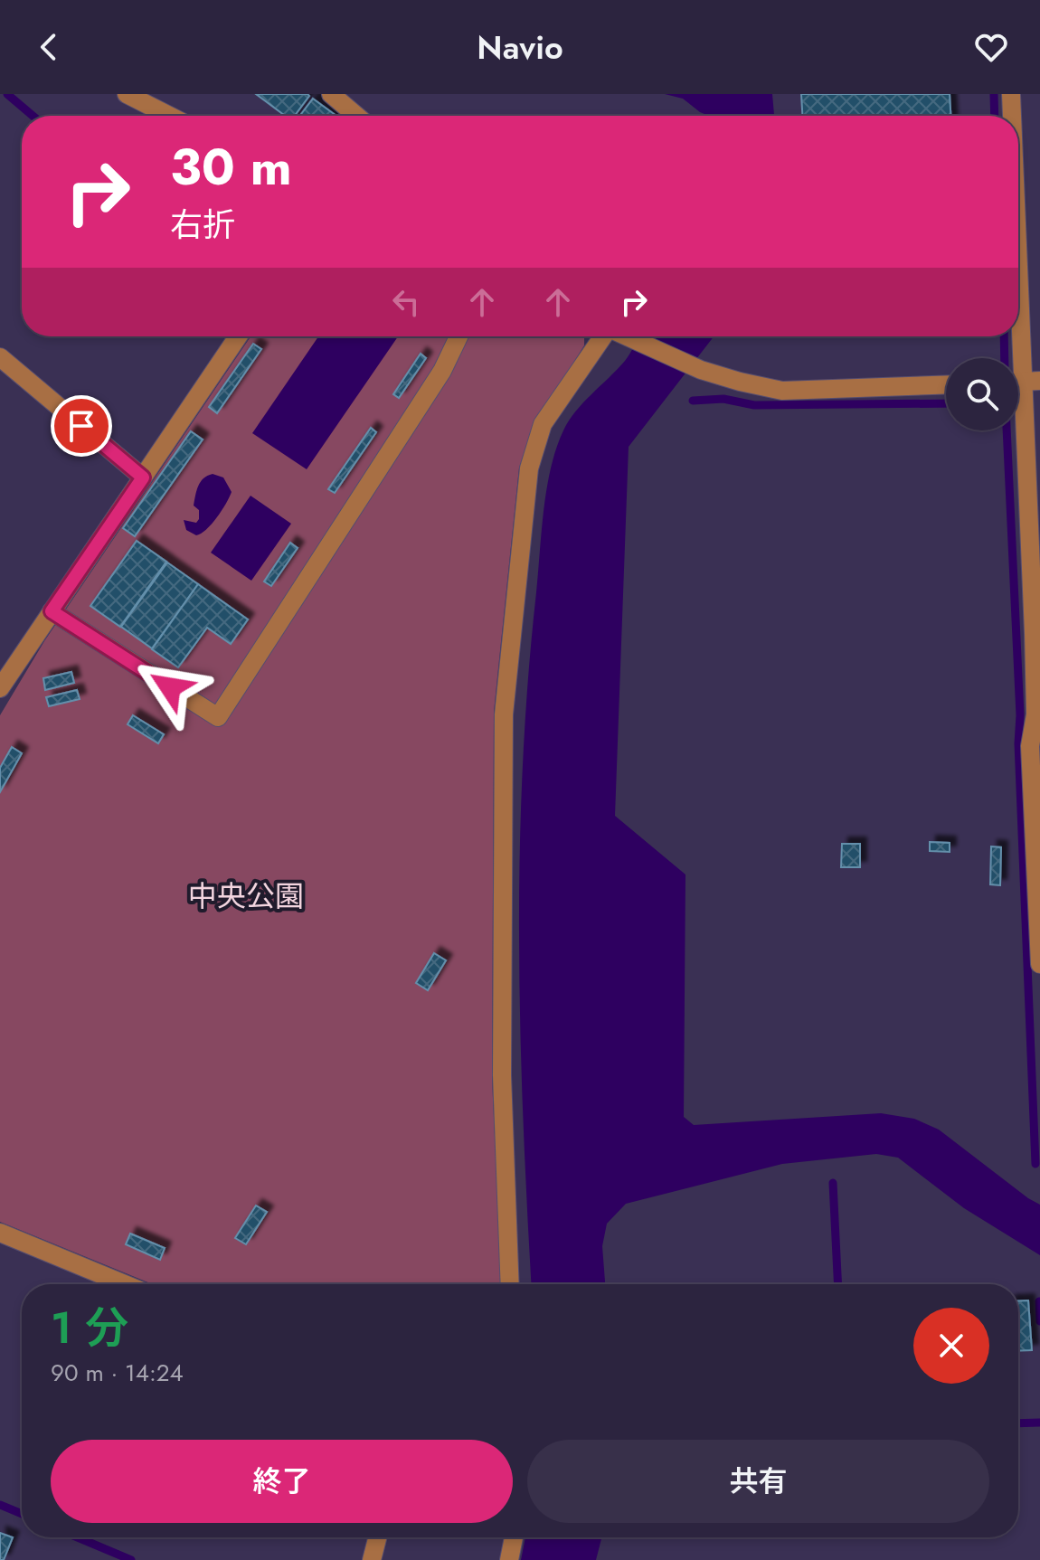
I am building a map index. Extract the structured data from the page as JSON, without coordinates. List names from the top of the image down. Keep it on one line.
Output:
{"parks":["中央公園"],"page":{"header":"Navio","turn":["30 m","右折"],"heading":["1 分","90 m · 14:24"],"buttons":["終了","共有"]}}
